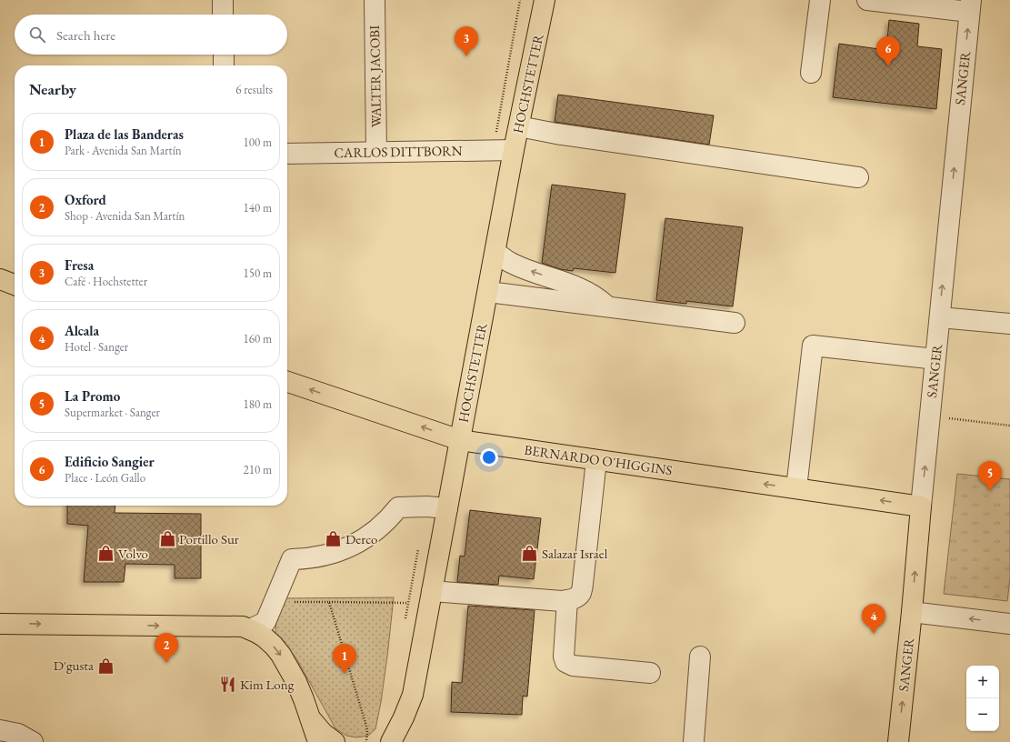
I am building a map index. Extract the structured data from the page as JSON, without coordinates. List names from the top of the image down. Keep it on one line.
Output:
{"streets":{"main road":["SANGER","HOCHSTETTER","BERNARDO O'HIGGINS"],"street":["WALTER JACOBI","CARLOS DITTBORN"]},"crossings":[["WALTER JACOBI","CARLOS DITTBORN"],["SANGER","BERNARDO O'HIGGINS"],["HOCHSTETTER","CARLOS DITTBORN"],["HOCHSTETTER","BERNARDO O'HIGGINS"]],"one_way":["SANGER","BERNARDO O'HIGGINS"],"places":{"shop":["Portillo Sur","Derco","Volvo","Salazar Israel","D'gusta"],"restaurant":["Kim Long"]},"page":{"search":"Search here","pins":["3","6","5","4","2","1"],"heading":["Nearby","6 results"],"list":[{"mark":"1","name":"Plaza de las Banderas","note":"Park · Avenida San Martín","value":"100 m"},{"mark":"2","name":"Oxford","note":"Shop · Avenida San Martín","value":"140 m"},{"mark":"3","name":"Fresa","note":"Café · Hochstetter","value":"150 m"},{"mark":"4","name":"Alcala","note":"Hotel · Sanger","value":"160 m"},{"mark":"5","name":"La Promo","note":"Supermarket · Sanger","value":"180 m"},{"mark":"6","name":"Edificio Sangier","note":"Place · León Gallo","value":"210 m"}],"map_buttons":["+","−"]}}
